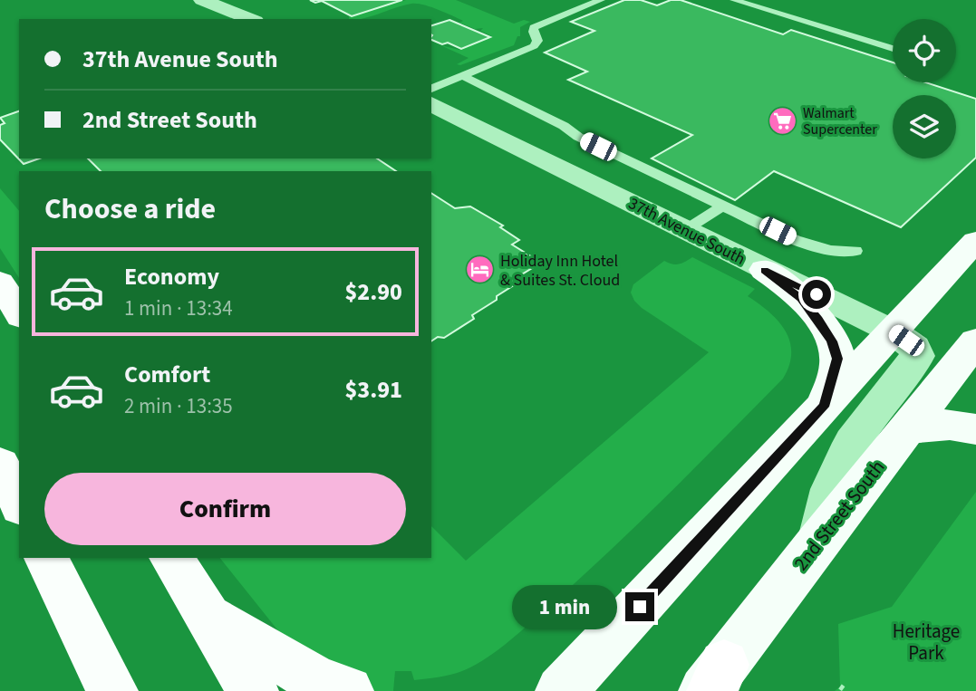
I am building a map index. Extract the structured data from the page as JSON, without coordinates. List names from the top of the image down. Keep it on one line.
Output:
{"streets":{"main road":["2nd Street South"],"street":["37th Avenue South"]},"crossings":[["37th Avenue South","2nd Street South"]],"parks":["Heritage Park"],"places":{"supermarket":["Walmart Supercenter"],"hotel":["Holiday Inn Hotel & Suites St. Cloud"]},"page":{"banner":["37th Avenue South","2nd Street South"],"heading":"Choose a ride","list":[{"name":"Economy","note":"1 min · 13:34","value":"$2.90"},{"name":"Comfort","note":"2 min · 13:35","value":"$3.91"}],"buttons":"Confirm","bubble":"1 min"}}
